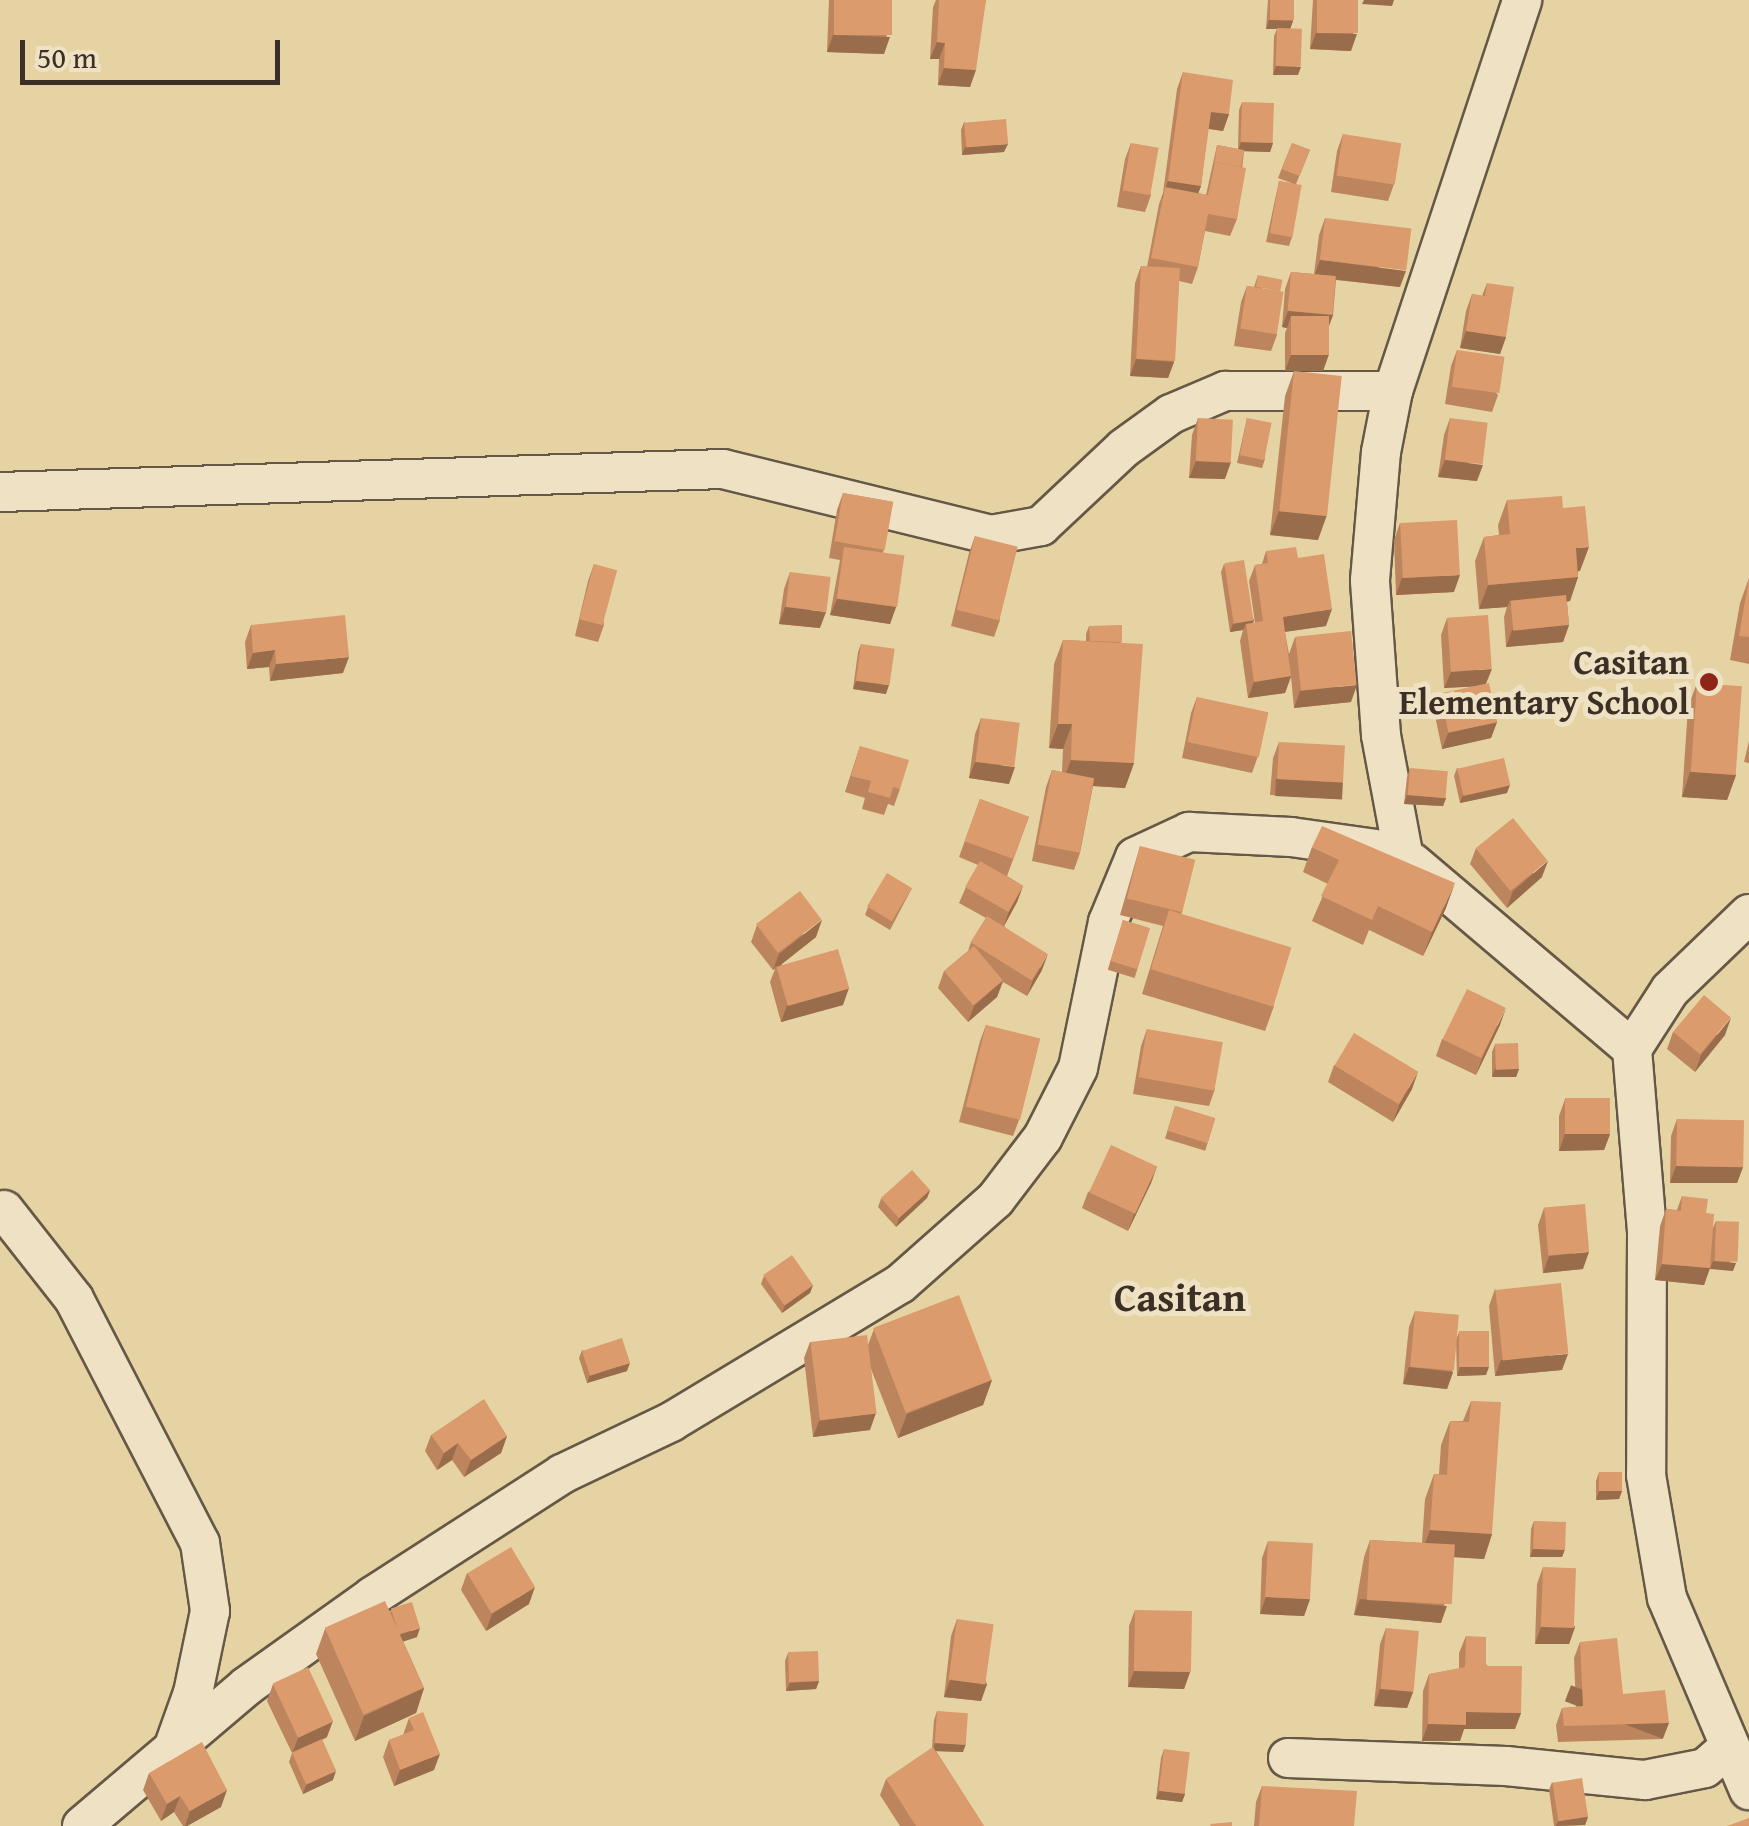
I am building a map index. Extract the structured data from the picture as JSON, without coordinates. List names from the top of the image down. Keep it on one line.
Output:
{"districts":["Casitan"],"places":["Casitan Elementary School"],"scale_bar":"50 m"}
